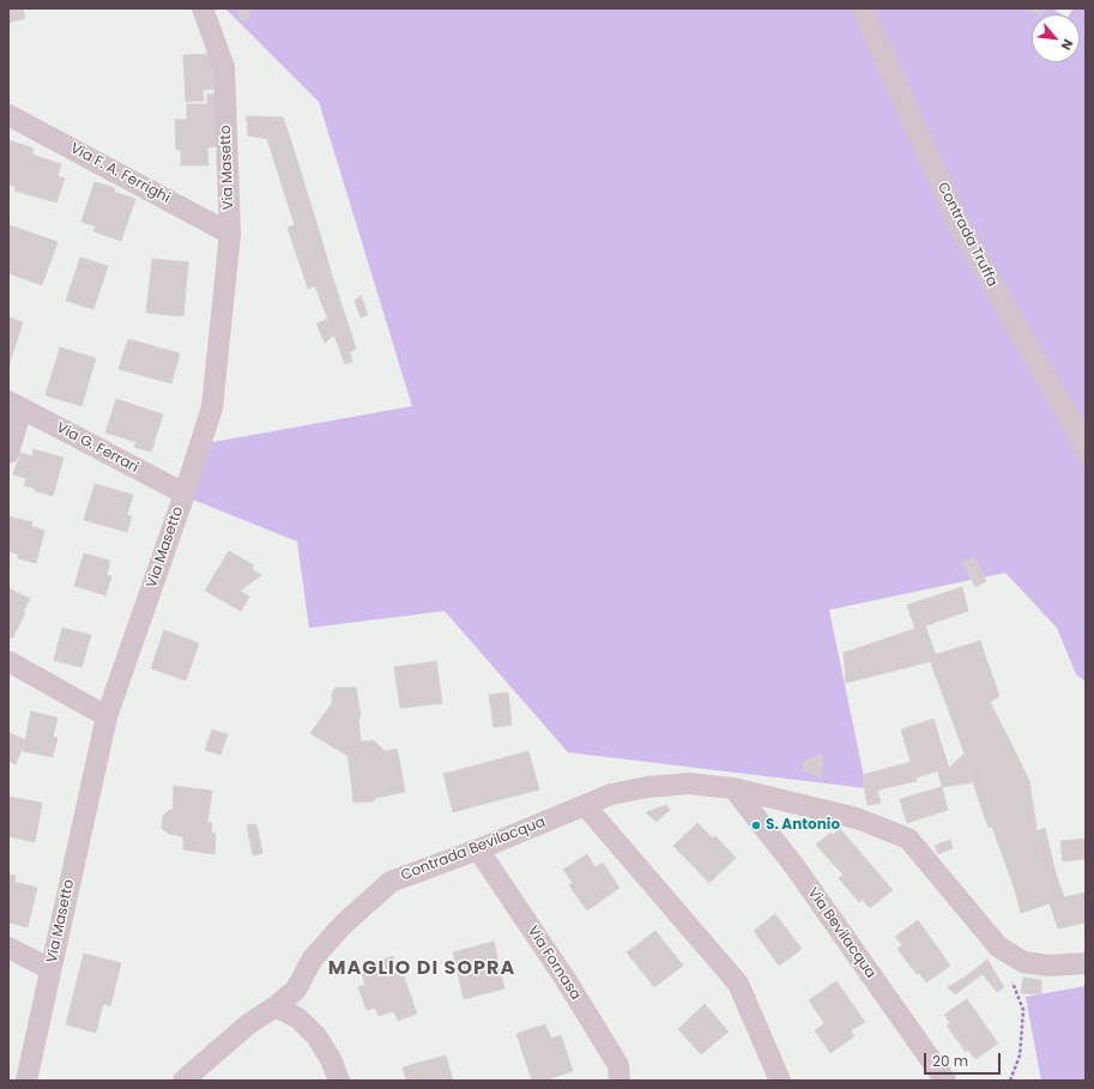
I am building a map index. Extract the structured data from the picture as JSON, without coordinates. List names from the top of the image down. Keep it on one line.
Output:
{"streets":{"street":["Via Masetto","Via F. A. Ferrighi","Contrada Truffa","Via G. Ferrari","Contrada Bevilacqua","Via Bevilacqua","Via Fornasa"]},"crossings":[["Via Masetto","Via F. A. Ferrighi"],["Via Masetto","Via G. Ferrari"],["Contrada Bevilacqua","Via Bevilacqua"],["Contrada Bevilacqua","Via Fornasa"]],"districts":["MAGLIO DI SOPRA"],"places":["S. Antonio"],"scale_bar":"20 m","north":"bottom right"}
